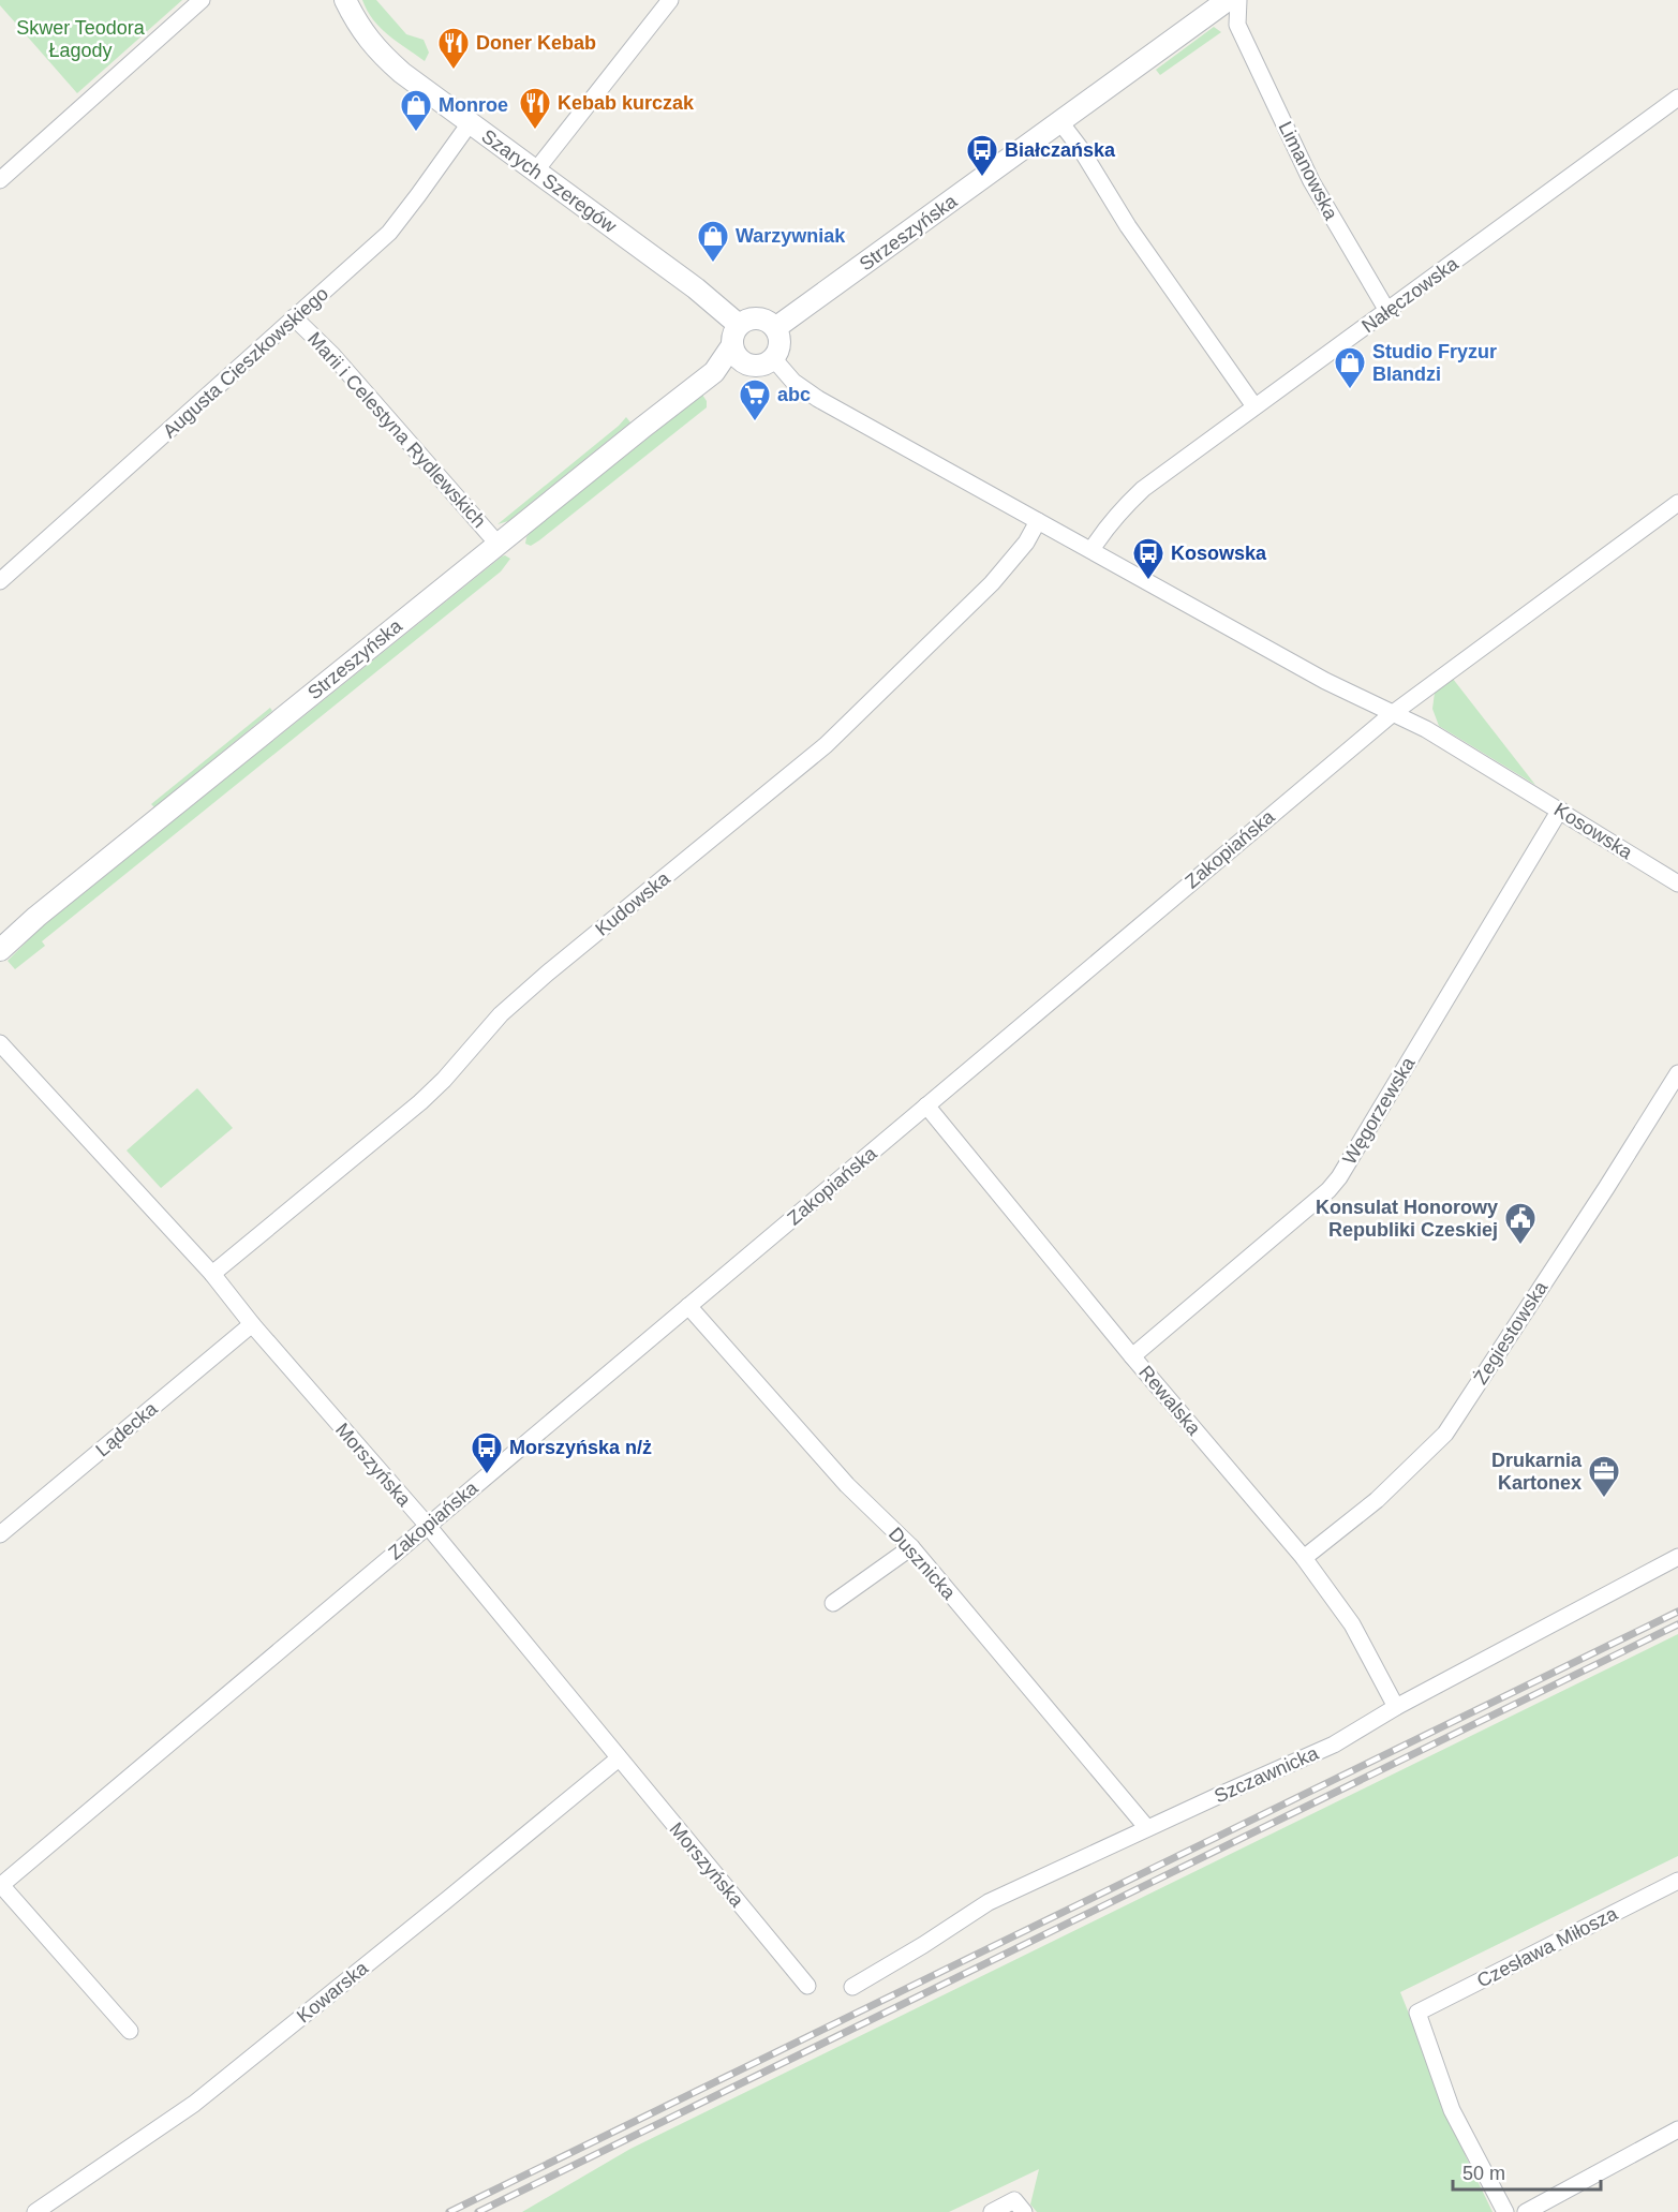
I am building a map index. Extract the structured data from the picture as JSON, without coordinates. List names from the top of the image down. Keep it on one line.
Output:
{"streets":{"street":["Limanowska","Szarych Szeregów","Strzeszyńska","Nałęczowska","Augusta Cieszkowskiego","Marii i Celestyna Rydlewskich","Kosowska","Zakopiańska","Kudowska","Węgorzewska","Żegiestowska","Rewalska","Lądecka","Morszyńska","Dusznicka","Szczawnicka","Czesława Miłosza","Kowarska"]},"crossings":[["Limanowska","Nałęczowska"],["Szarych Szeregów","Strzeszyńska"],["Szarych Szeregów","Augusta Cieszkowskiego"],["Szarych Szeregów","Kosowska"],["Strzeszyńska","Marii i Celestyna Rydlewskich"],["Strzeszyńska","Kosowska"],["Nałęczowska","Kosowska"],["Augusta Cieszkowskiego","Marii i Celestyna Rydlewskich"],["Kosowska","Zakopiańska"],["Kosowska","Kudowska"],["Kosowska","Węgorzewska"],["Zakopiańska","Rewalska"],["Zakopiańska","Morszyńska"],["Zakopiańska","Dusznicka"],["Kudowska","Morszyńska"],["Węgorzewska","Rewalska"],["Żegiestowska","Rewalska"],["Rewalska","Szczawnicka"],["Lądecka","Morszyńska"],["Morszyńska","Kowarska"],["Dusznicka","Szczawnicka"]],"parks":["Skwer Teodora Łagody"],"places":{"restaurant":["Doner Kebab","Kebab kurczak"],"shop":["Monroe","Warzywniak","Studio Fryzur Blandzi"],"bus stop":["Białczańska","Kosowska","Morszyńska n/ż"],"supermarket":["abc"],"public building":["Konsulat Honorowy Republiki Czeskiej"],"office":["Drukarnia Kartonex"]},"scale_bar":"50 m"}
